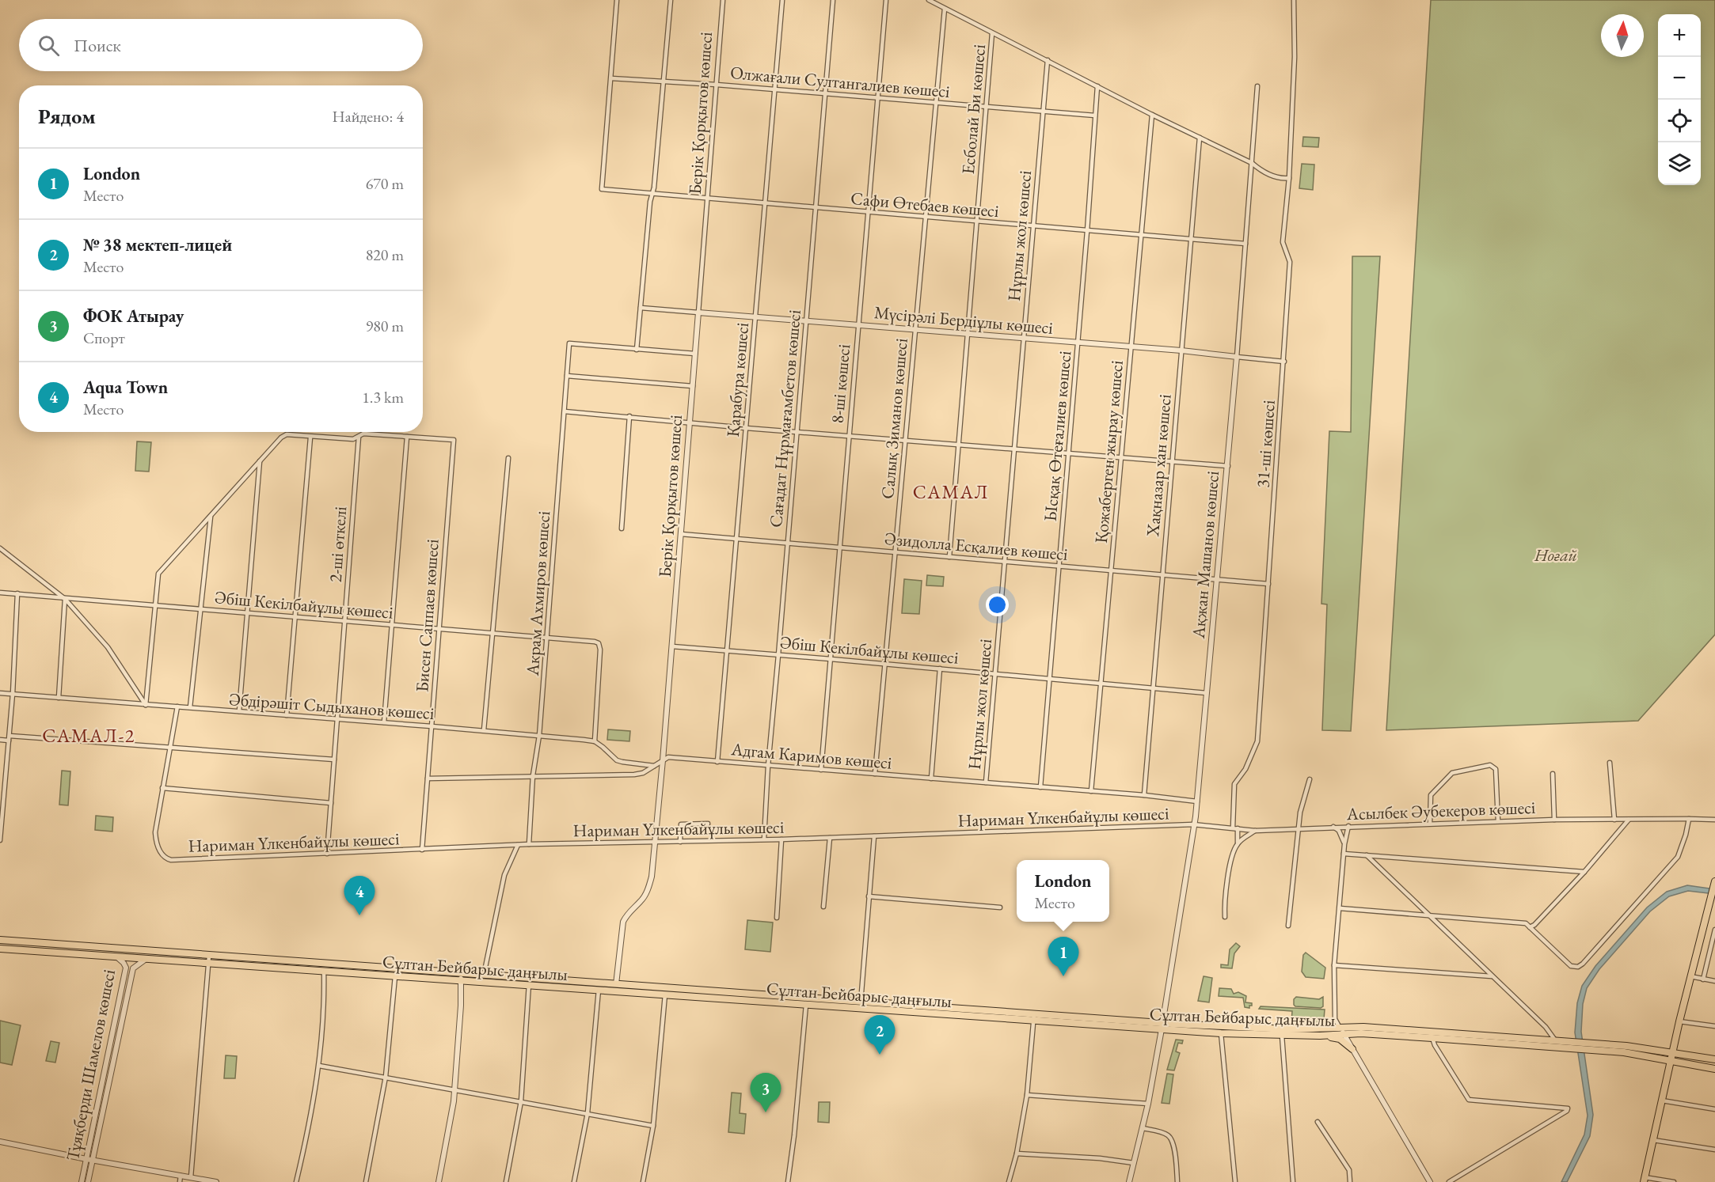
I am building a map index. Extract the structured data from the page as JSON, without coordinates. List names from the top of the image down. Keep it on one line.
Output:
{"streets":{"main road":["Сұлтан Бейбарыс даңғылы"],"street":["Олжағали Султангалиев көшесі","Есболай Би көшесі","Берік Қорқытов көшесі","Сафи Өтебаев көшесі","Нұрлы жол көшесі","Мүсірәлі Бердіұлы көшесі","Қарабура көшесі","8-шi көшесi","Сағадат Нұрмағамбетов көшесі","Салық Зиманов көшесі","Ысқақ Өтеғалиев көшесі","31-ші көшесі","Қожаберген жырау көшесі","Хақназар хан көшесі","2-ші өткелі","Әзидолла Есқалиев көшесі","Ақжан Машанов көшесі","Акрам Ахмиров көшесі","Әбіш Кекілбайұлы көшесі","Бисен Саппаев көшесі","Әбдірәшіт Сыдыханов көшесі","Адгам Каримов көшесі","Асылбек Әубекеров көшесі","Нариман Үлкенбайұлы көшесі","Тұяқберди Шамелов көшесі"]},"crossings":[["Олжағали Султангалиев көшесі","Есболай Би көшесі"],["Олжағали Султангалиев көшесі","Берік Қорқытов көшесі"],["Олжағали Султангалиев көшесі","Сафи Өтебаев көшесі"],["Олжағали Султангалиев көшесі","Нұрлы жол көшесі"],["Олжағали Султангалиев көшесі","Қарабура көшесі"],["Олжағали Султангалиев көшесі","8-шi көшесi"],["Олжағали Султангалиев көшесі","Сағадат Нұрмағамбетов көшесі"],["Олжағали Султангалиев көшесі","Салық Зиманов көшесі"],["Олжағали Султангалиев көшесі","Ысқақ Өтеғалиев көшесі"],["Есболай Би көшесі","Сафи Өтебаев көшесі"],["Есболай Би көшесі","Мүсірәлі Бердіұлы көшесі"],["Есболай Би көшесі","Әзидолла Есқалиев көшесі"],["Берік Қорқытов көшесі","Сафи Өтебаев көшесі"],["Берік Қорқытов көшесі","Мүсірәлі Бердіұлы көшесі"],["Берік Қорқытов көшесі","Әзидолла Есқалиев көшесі"],["Берік Қорқытов көшесі","Әбіш Кекілбайұлы көшесі"],["Берік Қорқытов көшесі","Адгам Каримов көшесі"],["Берік Қорқытов көшесі","Нариман Үлкенбайұлы көшесі"],["Берік Қорқытов көшесі","Сұлтан Бейбарыс даңғылы"],["Сафи Өтебаев көшесі","Нұрлы жол көшесі"],["Сафи Өтебаев көшесі","Қарабура көшесі"],["Сафи Өтебаев көшесі","8-шi көшесi"],["Сафи Өтебаев көшесі","Сағадат Нұрмағамбетов көшесі"],["Сафи Өтебаев көшесі","Салық Зиманов көшесі"],["Сафи Өтебаев көшесі","Ысқақ Өтеғалиев көшесі"],["Сафи Өтебаев көшесі","Қожаберген жырау көшесі"],["Сафи Өтебаев көшесі","Хақназар хан көшесі"],["Сафи Өтебаев көшесі","Ақжан Машанов көшесі"],["Нұрлы жол көшесі","Мүсірәлі Бердіұлы көшесі"],["Нұрлы жол көшесі","Әзидолла Есқалиев көшесі"],["Нұрлы жол көшесі","Әбіш Кекілбайұлы көшесі"],["Нұрлы жол көшесі","Адгам Каримов көшесі"],["Мүсірәлі Бердіұлы көшесі","Қарабура көшесі"],["Мүсірәлі Бердіұлы көшесі","8-шi көшесi"],["Мүсірәлі Бердіұлы көшесі","Сағадат Нұрмағамбетов көшесі"],["Мүсірәлі Бердіұлы көшесі","Салық Зиманов көшесі"],["Мүсірәлі Бердіұлы көшесі","Ысқақ Өтеғалиев көшесі"],["Мүсірәлі Бердіұлы көшесі","31-ші көшесі"],["Мүсірәлі Бердіұлы көшесі","Қожаберген жырау көшесі"],["Мүсірәлі Бердіұлы көшесі","Хақназар хан көшесі"],["Мүсірәлі Бердіұлы көшесі","Ақжан Машанов көшесі"],["Қарабура көшесі","Әзидолла Есқалиев көшесі"],["Қарабура көшесі","Әбіш Кекілбайұлы көшесі"],["Қарабура көшесі","Адгам Каримов көшесі"],["8-шi көшесi","Әзидолла Есқалиев көшесі"],["8-шi көшесi","Әбіш Кекілбайұлы көшесі"],["8-шi көшесi","Адгам Каримов көшесі"],["Сағадат Нұрмағамбетов көшесі","Әзидолла Есқалиев көшесі"],["Сағадат Нұрмағамбетов көшесі","Әбіш Кекілбайұлы көшесі"],["Сағадат Нұрмағамбетов көшесі","Адгам Каримов көшесі"],["Сағадат Нұрмағамбетов көшесі","Нариман Үлкенбайұлы көшесі"],["Салық Зиманов көшесі","Әзидолла Есқалиев көшесі"],["Салық Зиманов көшесі","Әбіш Кекілбайұлы көшесі"],["Салық Зиманов көшесі","Адгам Каримов көшесі"],["Ысқақ Өтеғалиев көшесі","Әзидолла Есқалиев көшесі"],["Ысқақ Өтеғалиев көшесі","Әбіш Кекілбайұлы көшесі"],["Ысқақ Өтеғалиев көшесі","Адгам Каримов көшесі"],["31-ші көшесі","Әзидолла Есқалиев көшесі"],["31-ші көшесі","Асылбек Әубекеров көшесі"],["Қожаберген жырау көшесі","Әзидолла Есқалиев көшесі"],["Қожаберген жырау көшесі","Әбіш Кекілбайұлы көшесі"],["Қожаберген жырау көшесі","Адгам Каримов көшесі"],["Хақназар хан көшесі","Әзидолла Есқалиев көшесі"],["Хақназар хан көшесі","Әбіш Кекілбайұлы көшесі"],["Хақназар хан көшесі","Адгам Каримов көшесі"],["2-ші өткелі","Әбіш Кекілбайұлы көшесі"],["2-ші өткелі","Әбдірәшіт Сыдыханов көшесі"],["2-ші өткелі","Нариман Үлкенбайұлы көшесі"],["Әзидолла Есқалиев көшесі","Ақжан Машанов көшесі"],["Ақжан Машанов көшесі","Әбіш Кекілбайұлы көшесі"],["Ақжан Машанов көшесі","Адгам Каримов көшесі"],["Ақжан Машанов көшесі","Асылбек Әубекеров көшесі"],["Ақжан Машанов көшесі","Нариман Үлкенбайұлы көшесі"],["Ақжан Машанов көшесі","Сұлтан Бейбарыс даңғылы"],["Акрам Ахмиров көшесі","Әбіш Кекілбайұлы көшесі"],["Акрам Ахмиров көшесі","Әбдірәшіт Сыдыханов көшесі"],["Акрам Ахмиров көшесі","Адгам Каримов көшесі"],["Акрам Ахмиров көшесі","Нариман Үлкенбайұлы көшесі"],["Әбіш Кекілбайұлы көшесі","Бисен Саппаев көшесі"],["Әбіш Кекілбайұлы көшесі","Әбдірәшіт Сыдыханов көшесі"],["Бисен Саппаев көшесі","Әбдірәшіт Сыдыханов көшесі"],["Бисен Саппаев көшесі","Адгам Каримов көшесі"],["Бисен Саппаев көшесі","Нариман Үлкенбайұлы көшесі"],["Асылбек Әубекеров көшесі","Нариман Үлкенбайұлы көшесі"],["Сұлтан Бейбарыс даңғылы","Тұяқберди Шамелов көшесі"]],"districts":["САМАЛ","САМАЛ-2"],"parks":["Ноғай"],"north":"top","page":{"map_buttons":["+","−"],"search":"Поиск","heading":["Рядом","Найдено: 4"],"list":[{"mark":"1","name":"London","note":"Место","value":"670 m"},{"mark":"2","name":"№ 38 мектеп-лицей","note":"Место","value":"820 m"},{"mark":"3","name":"ФОК Атырау","note":"Спорт","value":"980 m"},{"mark":"4","name":"Aqua Town","note":"Место","value":"1.3 km"}],"popup":["London","Место"],"pins":["4","1","2","3"]}}
